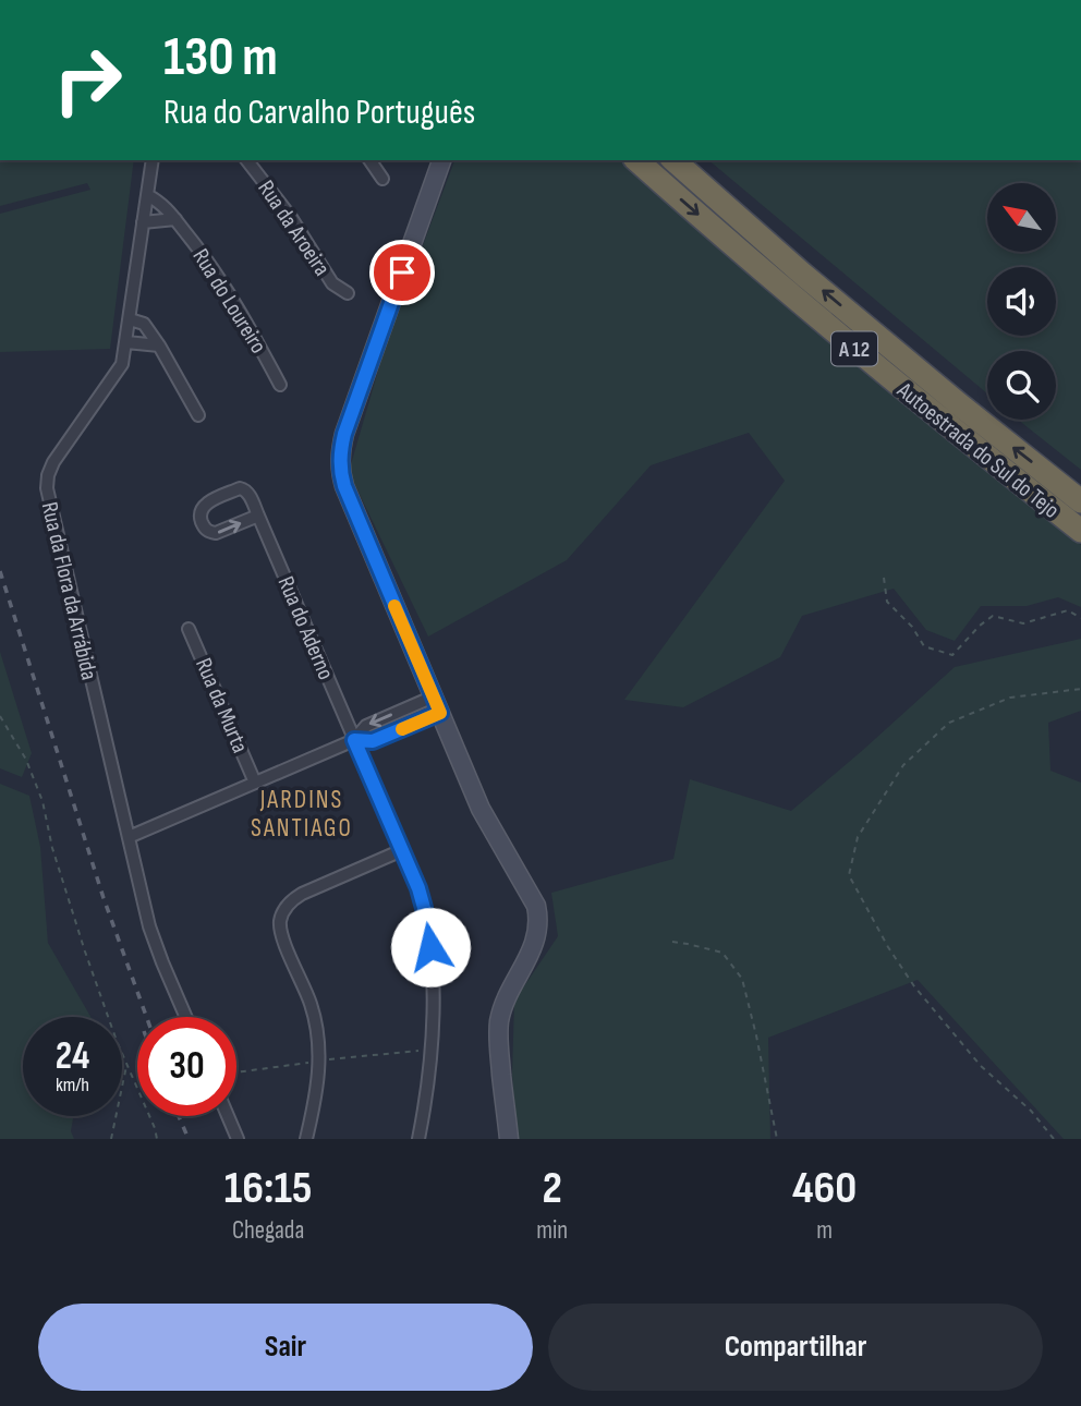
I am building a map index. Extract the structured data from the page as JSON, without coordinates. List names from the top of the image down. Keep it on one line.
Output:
{"streets":{"highway":["A 12","Autoestrada do Sul do Tejo"],"street":["Rua da Aroeira","Rua do Loureiro","Rua da Flora da Arrábida","Rua do Aderno","Rua da Murta"]},"crossings":[["Rua do Loureiro","Rua da Flora da Arrábida"]],"districts":["JARDINS SANTIAGO"],"north":"top left","page":{"turn":["130 m","Rua do Carvalho Português"],"speed":"24 km/h","limit":"30","eta":["16:15","Chegada","2","min","460","m"],"buttons":["Sair","Compartilhar"]}}
